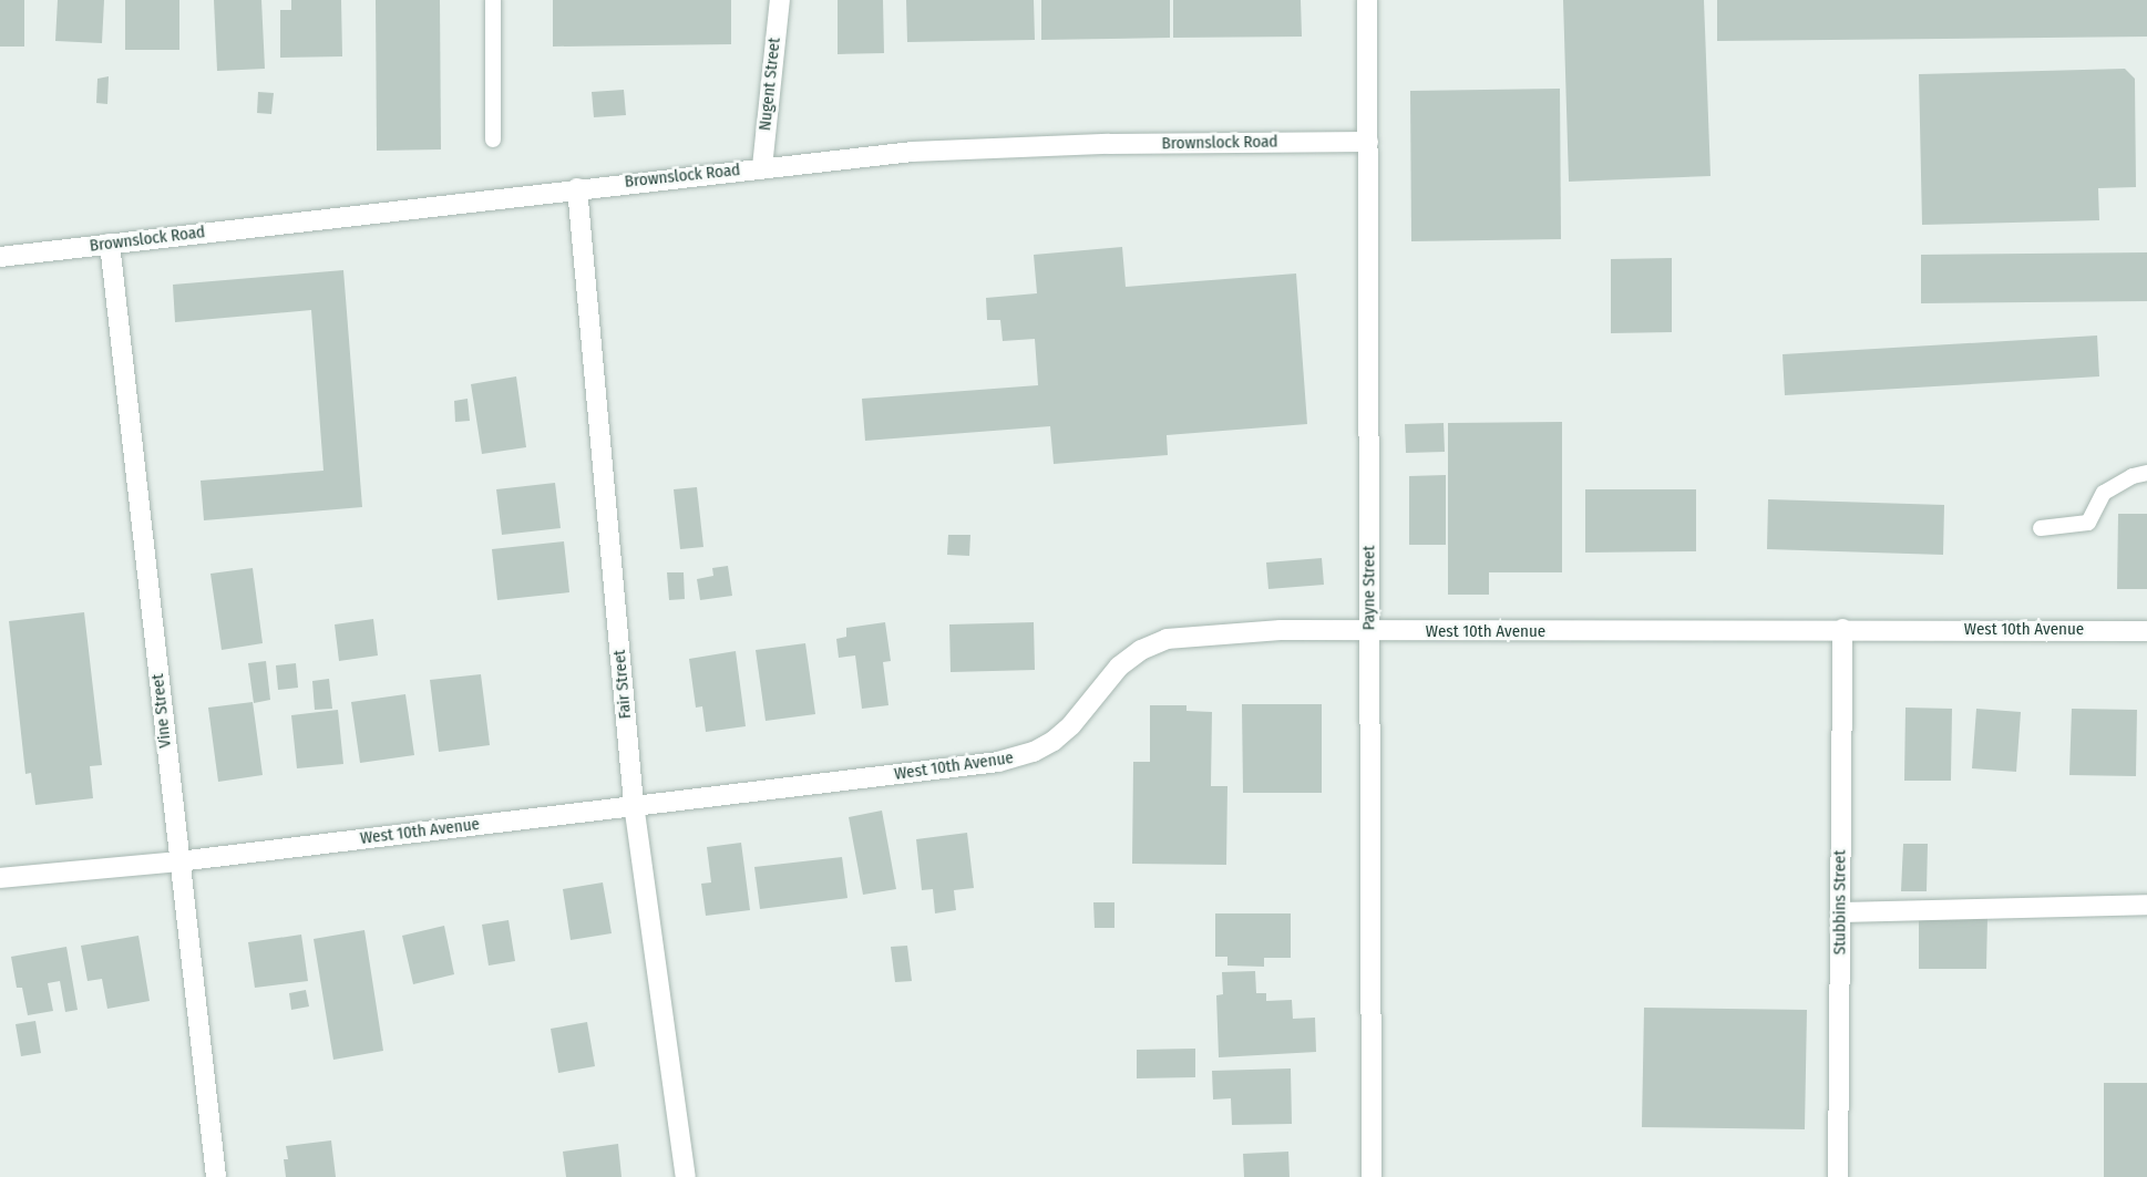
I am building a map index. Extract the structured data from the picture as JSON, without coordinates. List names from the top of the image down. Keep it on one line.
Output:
{"streets":{"street":["Nugent Street","Brownslock Road","Payne Street","West 10th Avenue","Fair Street","Vine Street","Stubbins Street"]},"crossings":[["Nugent Street","Brownslock Road"],["Brownslock Road","Payne Street"],["Brownslock Road","Fair Street"],["Brownslock Road","Vine Street"],["Payne Street","West 10th Avenue"],["West 10th Avenue","Fair Street"],["West 10th Avenue","Vine Street"],["West 10th Avenue","Stubbins Street"]]}
